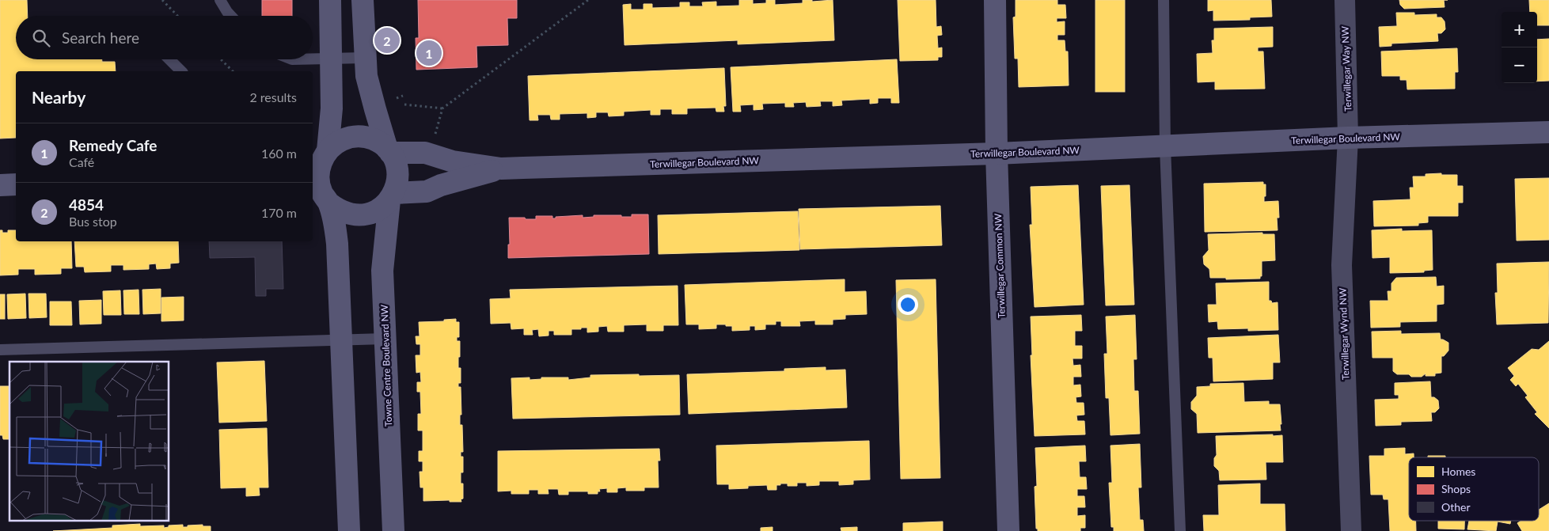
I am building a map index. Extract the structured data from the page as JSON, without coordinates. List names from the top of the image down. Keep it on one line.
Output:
{"streets":{"street":["Terwillegar Way NW","Terwillegar Boulevard NW","Terwillegar Common NW","Terwillegar Wynd NW","Towne Centre Boulevard NW"]},"crossings":[["Terwillegar Way NW","Terwillegar Boulevard NW"],["Terwillegar Way NW","Terwillegar Wynd NW"],["Terwillegar Boulevard NW","Terwillegar Common NW"],["Terwillegar Boulevard NW","Terwillegar Wynd NW"],["Terwillegar Boulevard NW","Towne Centre Boulevard NW"]],"legend":["Homes","Shops","Other"],"page":{"map_buttons":["+","−"],"search":"Search here","pins":["2","1"],"heading":["Nearby","2 results"],"list":[{"mark":"1","name":"Remedy Cafe","note":"Café","value":"160 m"},{"mark":"2","name":"4854","note":"Bus stop","value":"170 m"}]}}
